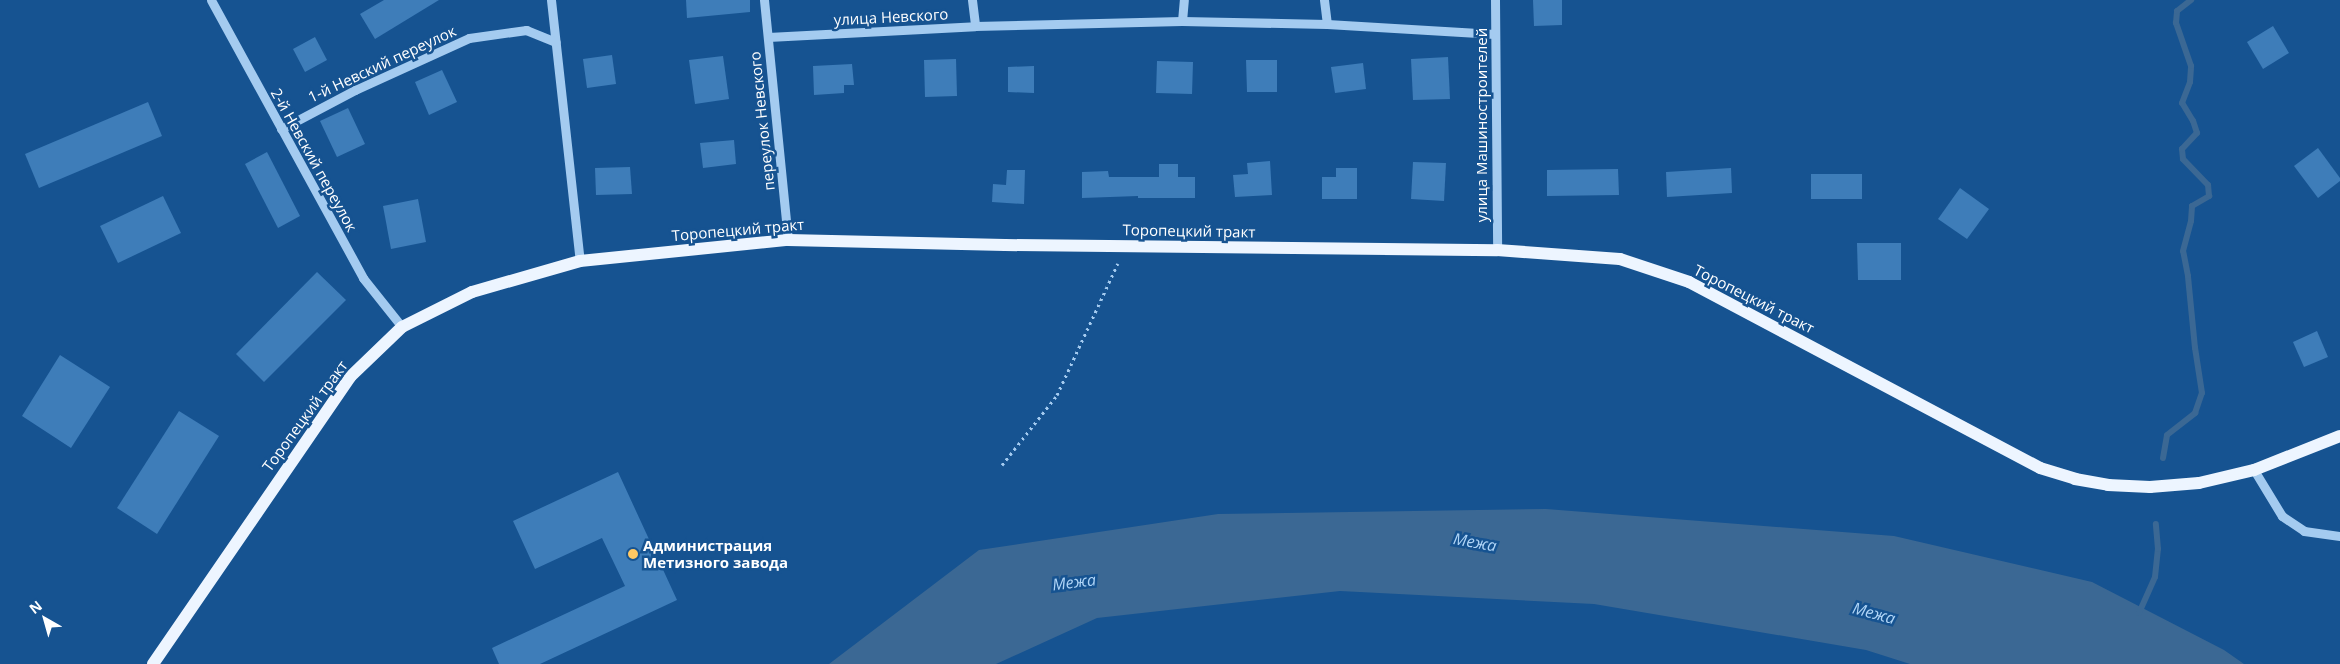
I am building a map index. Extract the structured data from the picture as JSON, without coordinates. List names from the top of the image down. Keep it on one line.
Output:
{"streets":{"main road":["Торопецкий тракт"],"street":["улица Невского","1-й Невский переулок","переулок Невского","улица Машиностроителей","2-й Невский переулок"]},"crossings":[["улица Невского","переулок Невского"],["улица Невского","улица Машиностроителей"],["1-й Невский переулок","2-й Невский переулок"],["переулок Невского","Торопецкий тракт"],["улица Машиностроителей","Торопецкий тракт"],["2-й Невский переулок","Торопецкий тракт"]],"water":["Межа"],"places":["Администрация Метизного завода"],"north":"top left"}
